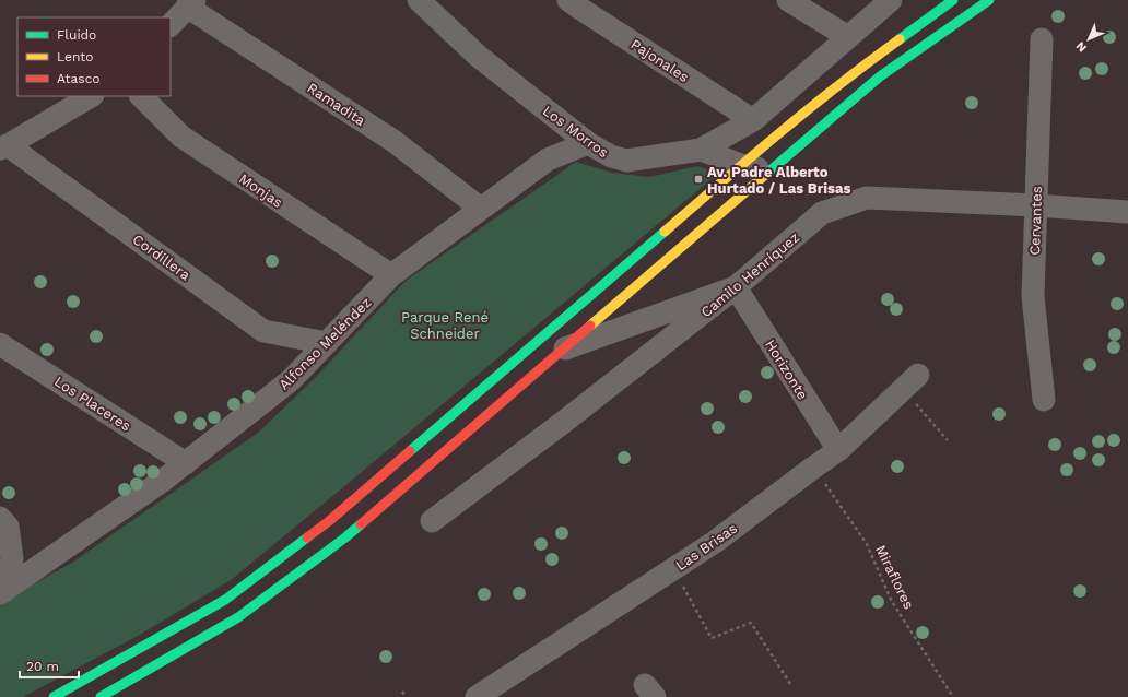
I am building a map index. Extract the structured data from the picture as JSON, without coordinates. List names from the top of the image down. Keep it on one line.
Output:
{"streets":{"street":["Pajonales","Ramadita","Los Morros","Monjas","Cervantes","Cordillera","Camilo Henríquez","Alfonso Meléndez","Horizonte","Los Placeres","Las Brisas"],"path":["Miraflores"]},"crossings":[["Ramadita","Alfonso Meléndez"],["Los Morros","Alfonso Meléndez"],["Monjas","Alfonso Meléndez"],["Cervantes","Camilo Henríquez"],["Cordillera","Alfonso Meléndez"],["Camilo Henríquez","Horizonte"],["Alfonso Meléndez","Los Placeres"],["Horizonte","Las Brisas"],["Las Brisas","Miraflores"]],"parks":["Parque René Schneider"],"places":{"transit":["Av. Padre Alberto Hurtado / Las Brisas"]},"legend":["Fluido","Lento","Atasco"],"scale_bar":"20 m","north":"bottom left"}
